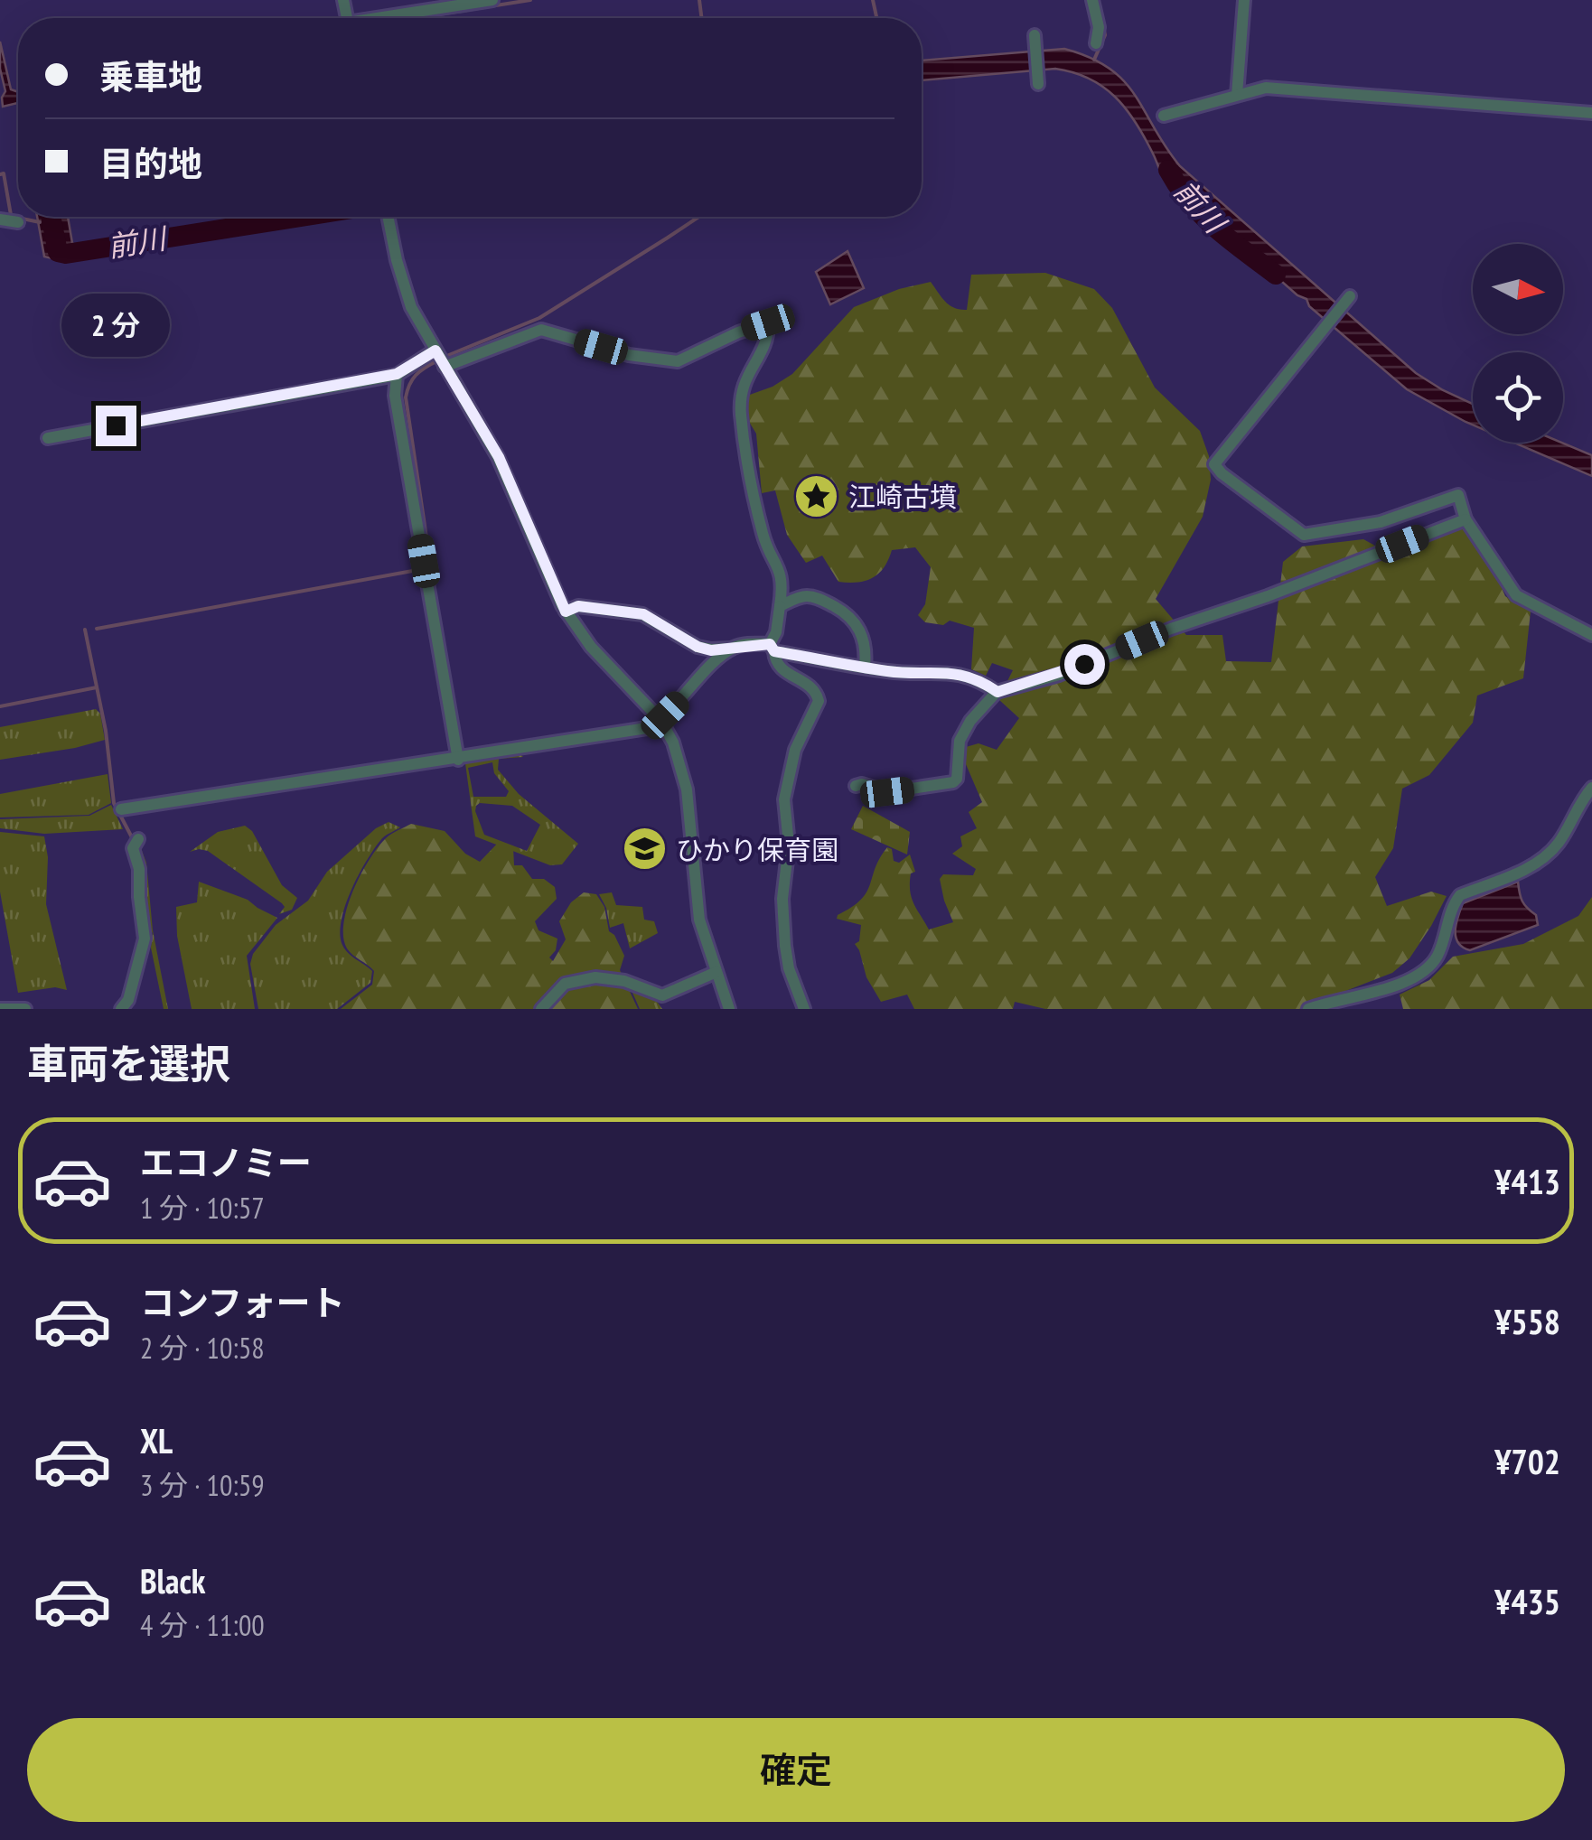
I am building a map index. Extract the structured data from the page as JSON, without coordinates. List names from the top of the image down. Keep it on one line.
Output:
{"water":["前川"],"places":{"place":["江崎古墳"],"school or university":["ひかり保育園"]},"north":"right","page":{"banner":["乗車地","目的地"],"bubble":"2 分","heading":"車両を選択","list":[{"name":"エコノミー","note":"1 分 · 10:57","value":"¥413"},{"name":"コンフォート","note":"2 分 · 10:58","value":"¥558"},{"name":"XL","note":"3 分 · 10:59","value":"¥702"},{"name":"Black","note":"4 分 · 11:00","value":"¥435"}],"buttons":"確定"}}
